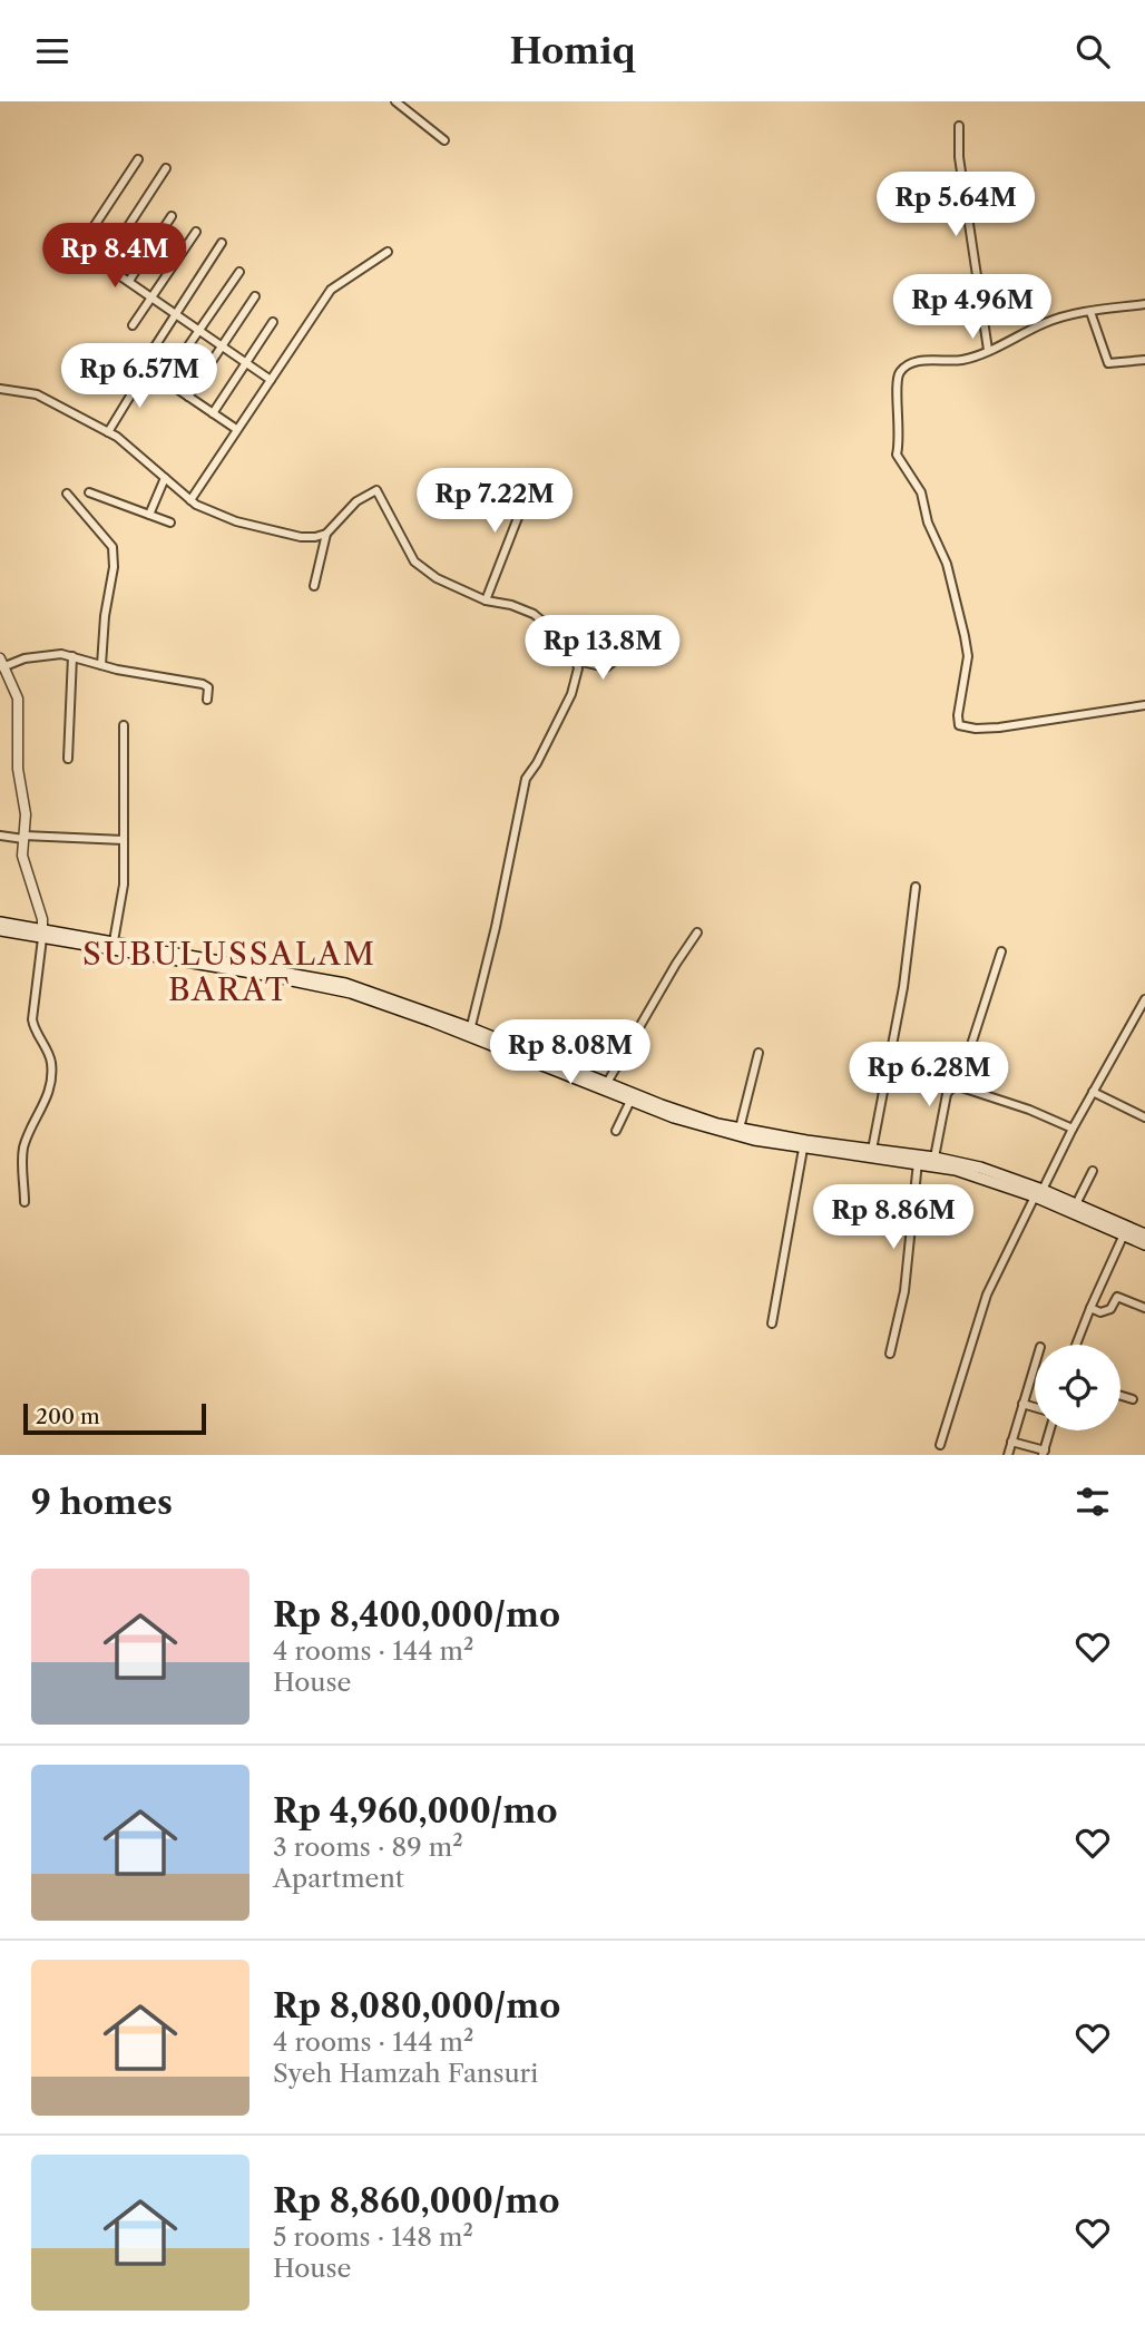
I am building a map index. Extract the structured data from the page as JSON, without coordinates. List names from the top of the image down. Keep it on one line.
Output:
{"districts":["SUBULUSSALAM BARAT"],"scale_bar":"200 m","page":{"header":"Homiq","price":["Rp 5.64M","Rp 8.4M","Rp 4.96M","Rp 6.57M","Rp 7.22M","Rp 13.8M","Rp 8.08M","Rp 6.28M","Rp 8.86M"],"scale":"200 m","heading":"9 homes","list":[{"name":"Rp 8,400,000/mo","note":"4 rooms · 144 m² · House"},{"name":"Rp 4,960,000/mo","note":"3 rooms · 89 m² · Apartment"},{"name":"Rp 8,080,000/mo","note":"4 rooms · 144 m² · Syeh Hamzah Fansuri"},{"name":"Rp 8,860,000/mo","note":"5 rooms · 148 m² · House"}]}}
